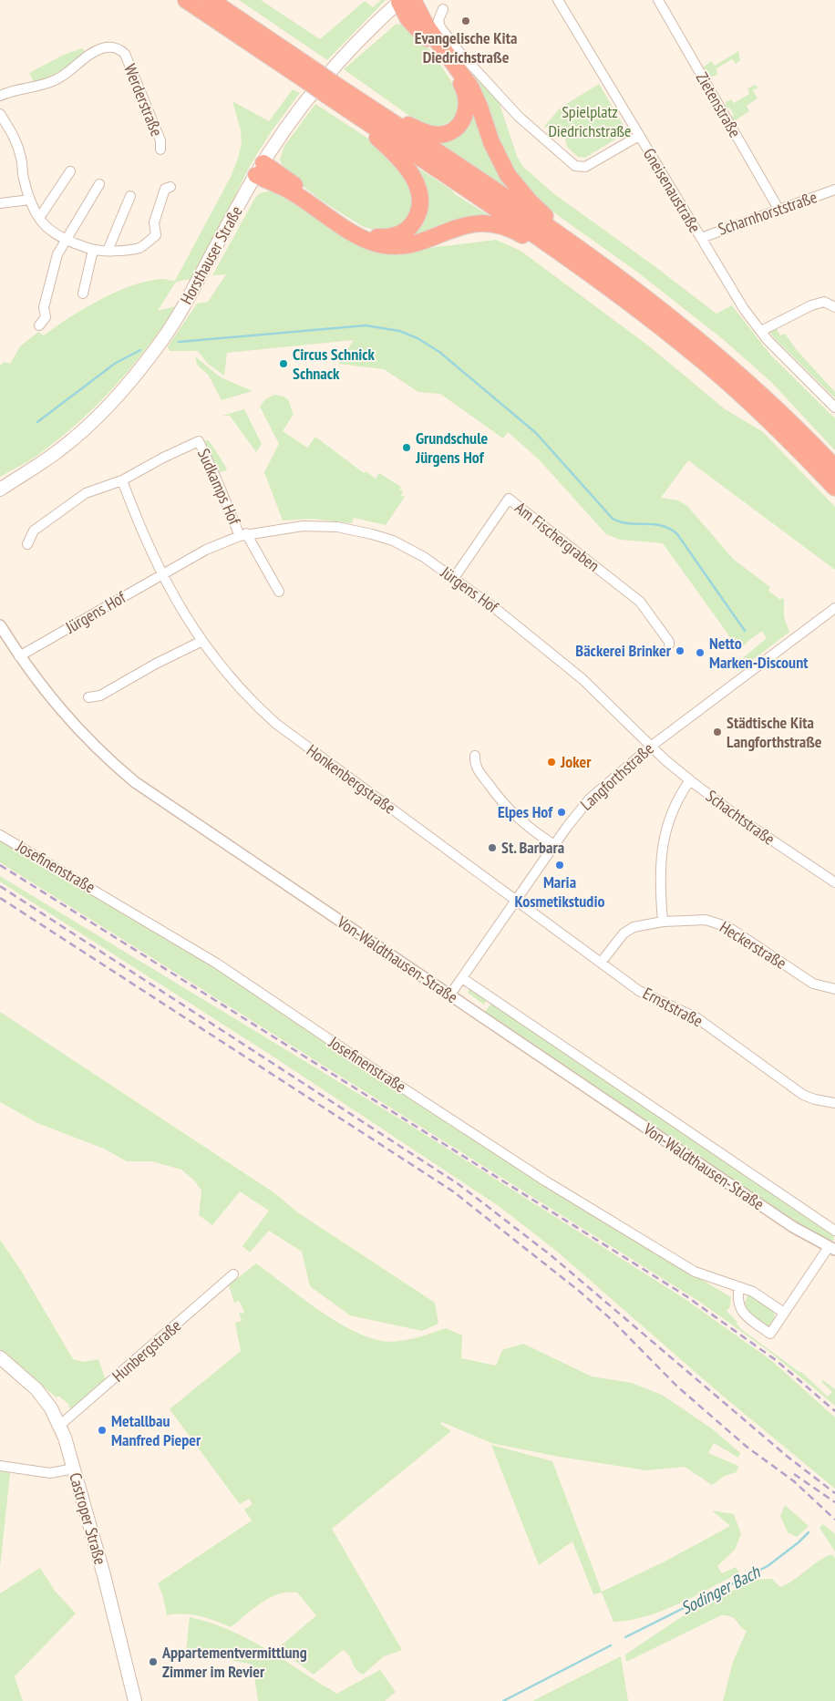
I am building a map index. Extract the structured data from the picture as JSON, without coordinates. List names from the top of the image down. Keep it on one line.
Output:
{"streets":{"main road":["Horsthauser Straße","Castroper Straße"],"street":["Werderstraße","Zietenstraße","Gneisenaustraße","Scharnhorststraße","Sudkamps Hof","Am Fischergraben","Jürgens Hof","Langforthstraße","Honkenbergstraße","Schachtstraße","Josefinenstraße","Heckerstraße","Von-Waldthausen-Straße","Ernststraße","Hunbergstraße"]},"crossings":[["Zietenstraße","Scharnhorststraße"],["Gneisenaustraße","Scharnhorststraße"],["Sudkamps Hof","Jürgens Hof"],["Am Fischergraben","Jürgens Hof"],["Jürgens Hof","Langforthstraße"],["Jürgens Hof","Honkenbergstraße"],["Jürgens Hof","Schachtstraße"],["Jürgens Hof","Von-Waldthausen-Straße"],["Langforthstraße","Honkenbergstraße"],["Langforthstraße","Schachtstraße"],["Langforthstraße","Von-Waldthausen-Straße"],["Langforthstraße","Ernststraße"],["Honkenbergstraße","Ernststraße"],["Heckerstraße","Ernststraße"],["Hunbergstraße","Castroper Straße"]],"water":["Sodinger Bach"],"parks":["Spielplatz Diedrichstraße"],"places":["Evangelische Kita Diedrichstraße","Circus Schnick Schnack","Grundschule Jürgens Hof","Bäckerei Brinker","Netto Marken-Discount","Städtische Kita Langforthstraße","Joker","Elpes Hof","St. Barbara","Maria Kosmetikstudio","Metallbau Manfred Pieper","Appartementvermittlung Zimmer im Revier"]}
